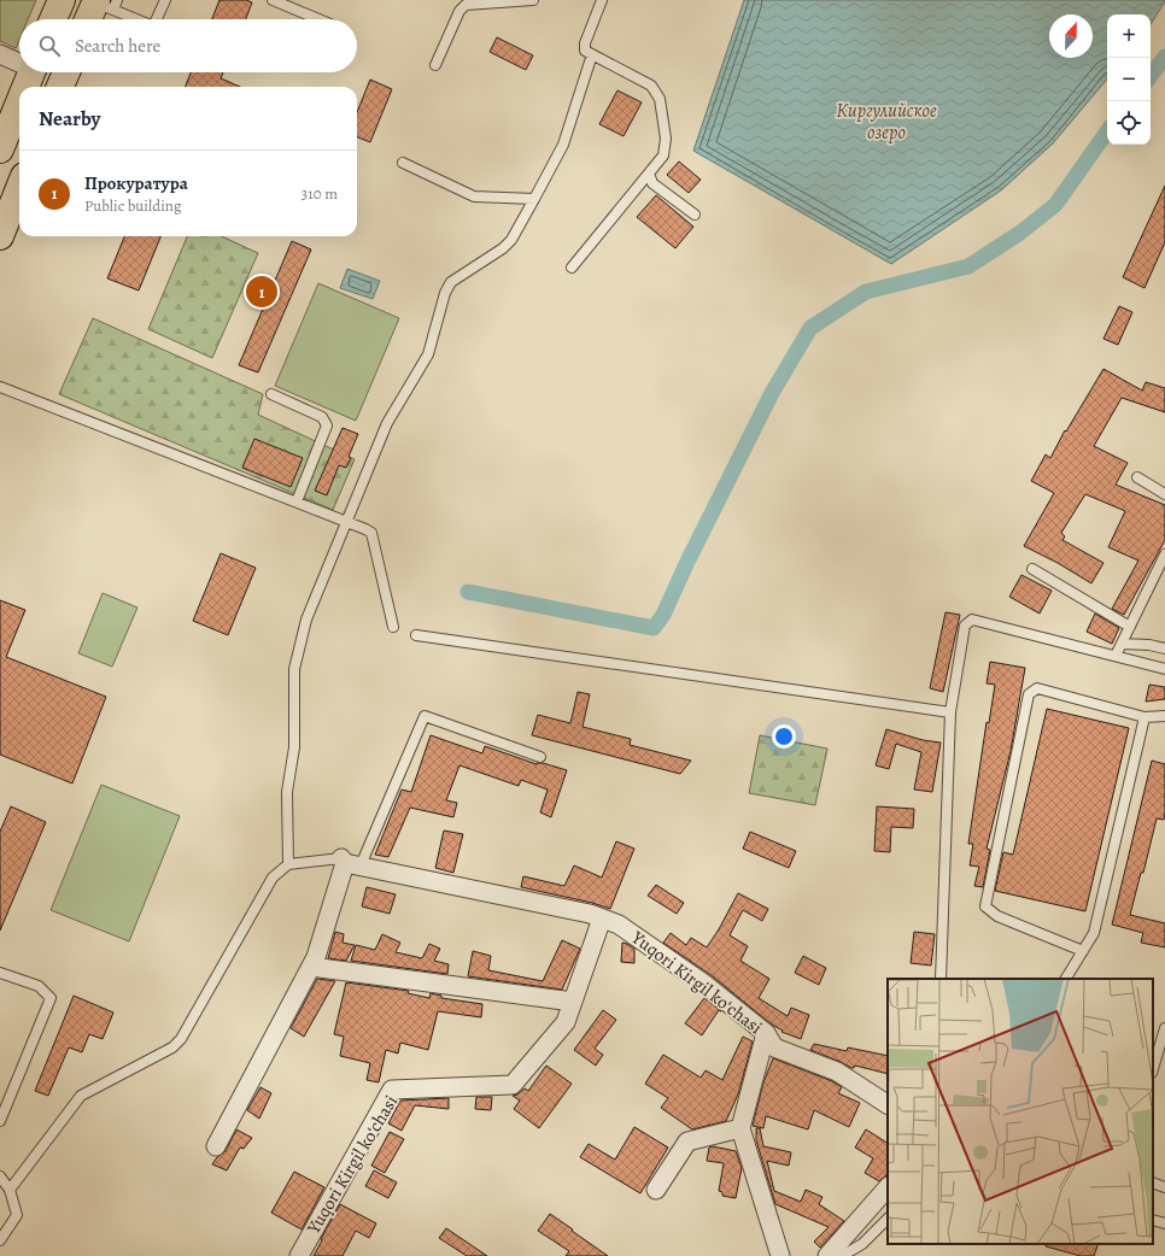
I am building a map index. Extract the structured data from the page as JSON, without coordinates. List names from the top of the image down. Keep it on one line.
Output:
{"streets":{"street":["Yuqori Kirgil koʻchasi"]},"water":["Киргулийское озеро"],"north":"top","page":{"map_buttons":["+","−"],"search":"Search here","heading":"Nearby","list":[{"mark":"1","name":"Прокуратура","note":"Public building","value":"310 m"}],"pins":"1"}}
